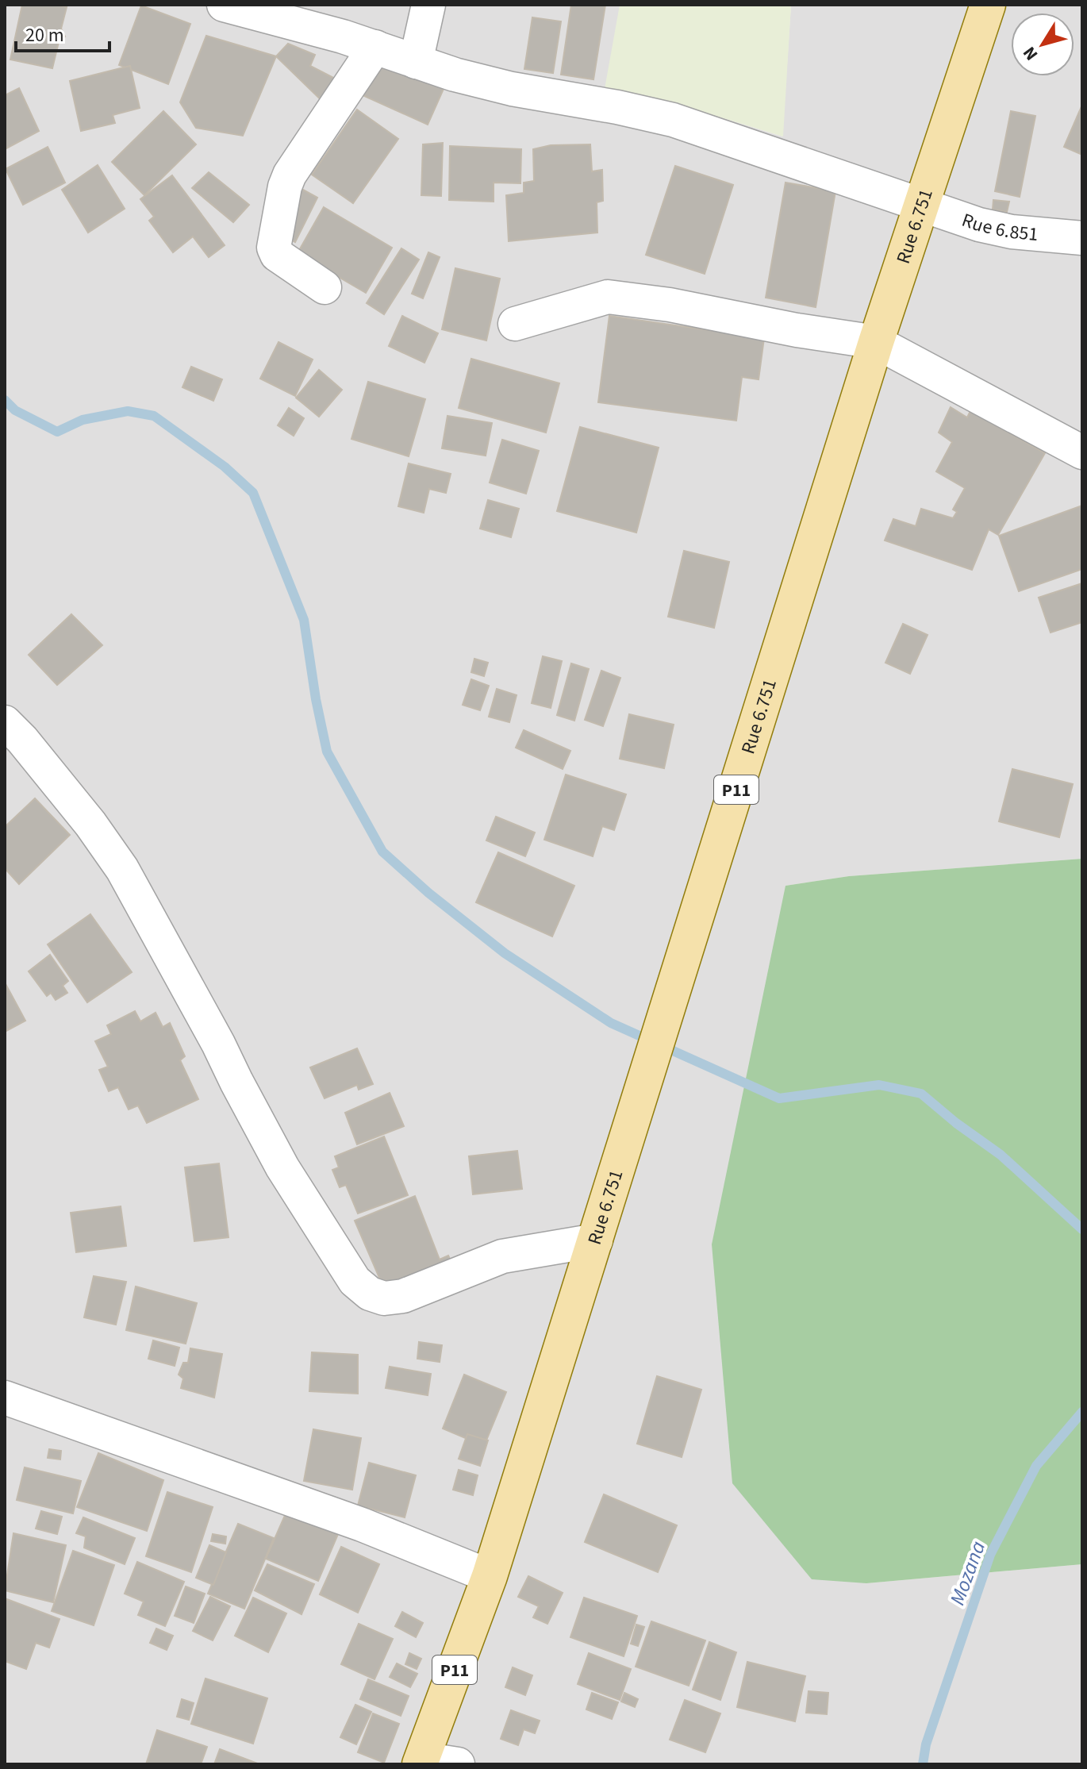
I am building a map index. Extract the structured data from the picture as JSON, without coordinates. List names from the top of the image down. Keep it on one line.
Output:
{"streets":{"main road":["Rue 6.751","P11"],"street":["Rue 6.851"]},"crossings":[["Rue 6.851","Rue 6.751"],["Rue 6.751","P11"]],"water":["Mozana"],"scale_bar":"20 m","north":"bottom left"}
